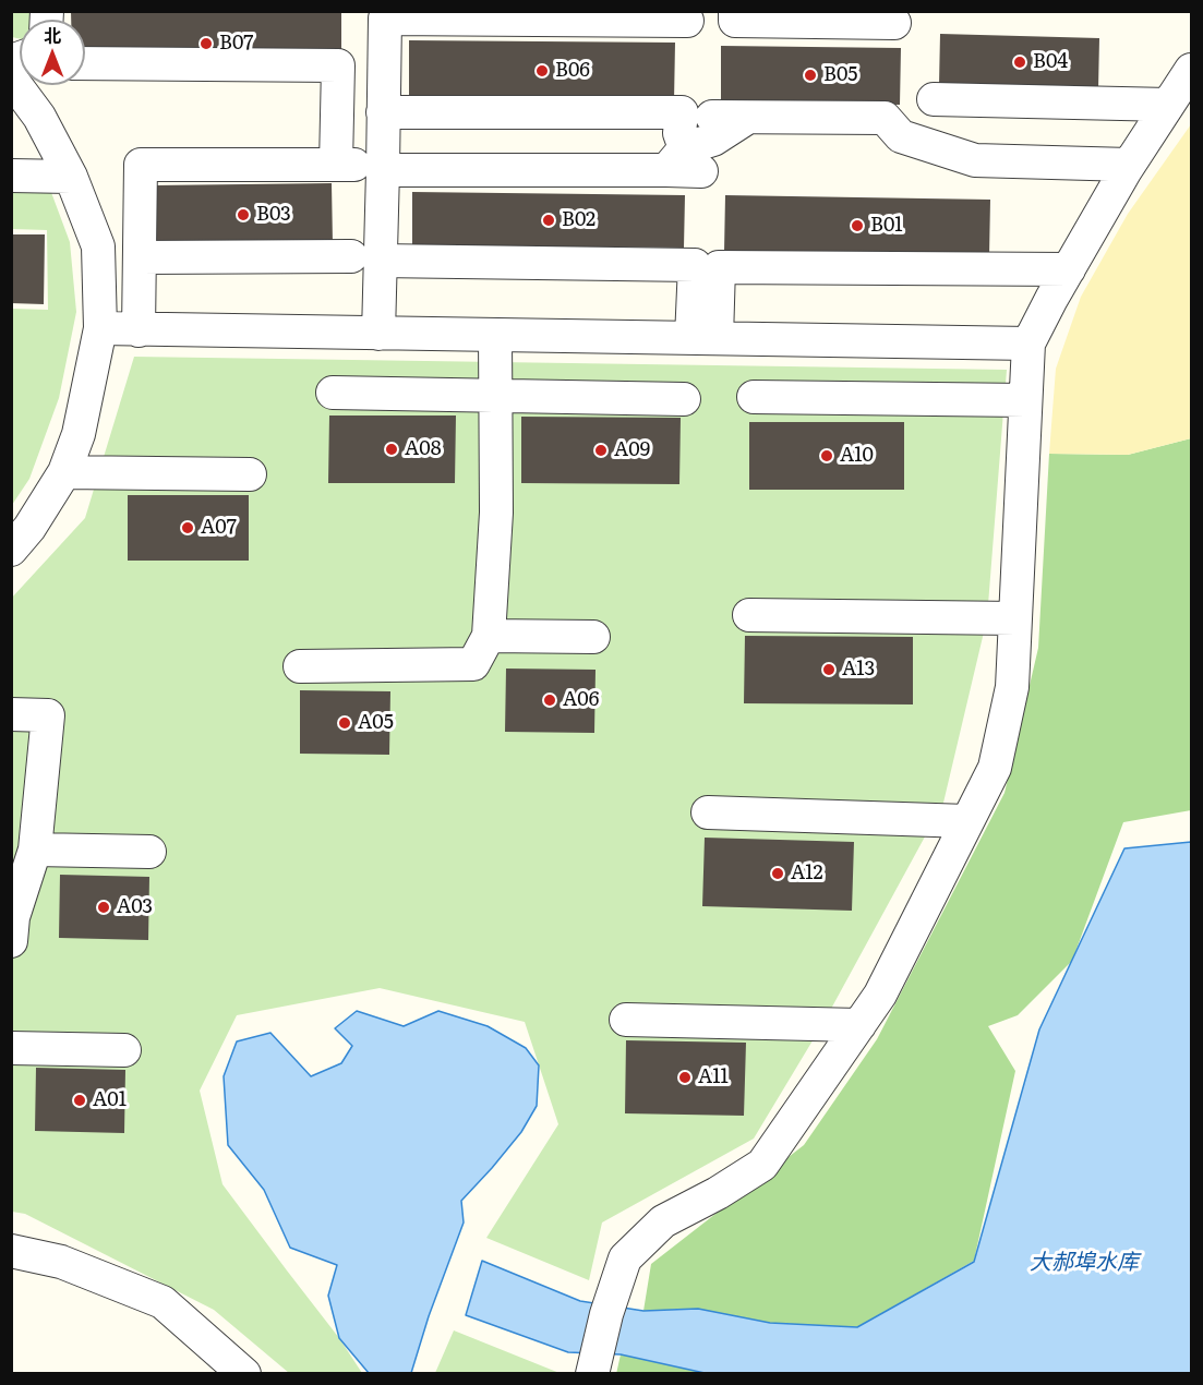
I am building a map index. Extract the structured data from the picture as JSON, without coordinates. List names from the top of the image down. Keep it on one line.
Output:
{"water":["大郝埠水库"],"places":["B07","B04","B06","B05","B03","B02","B01","A08","A09","A10","A07","A13","A06","A05","A12","A03","A11","A01"],"north":"top"}
